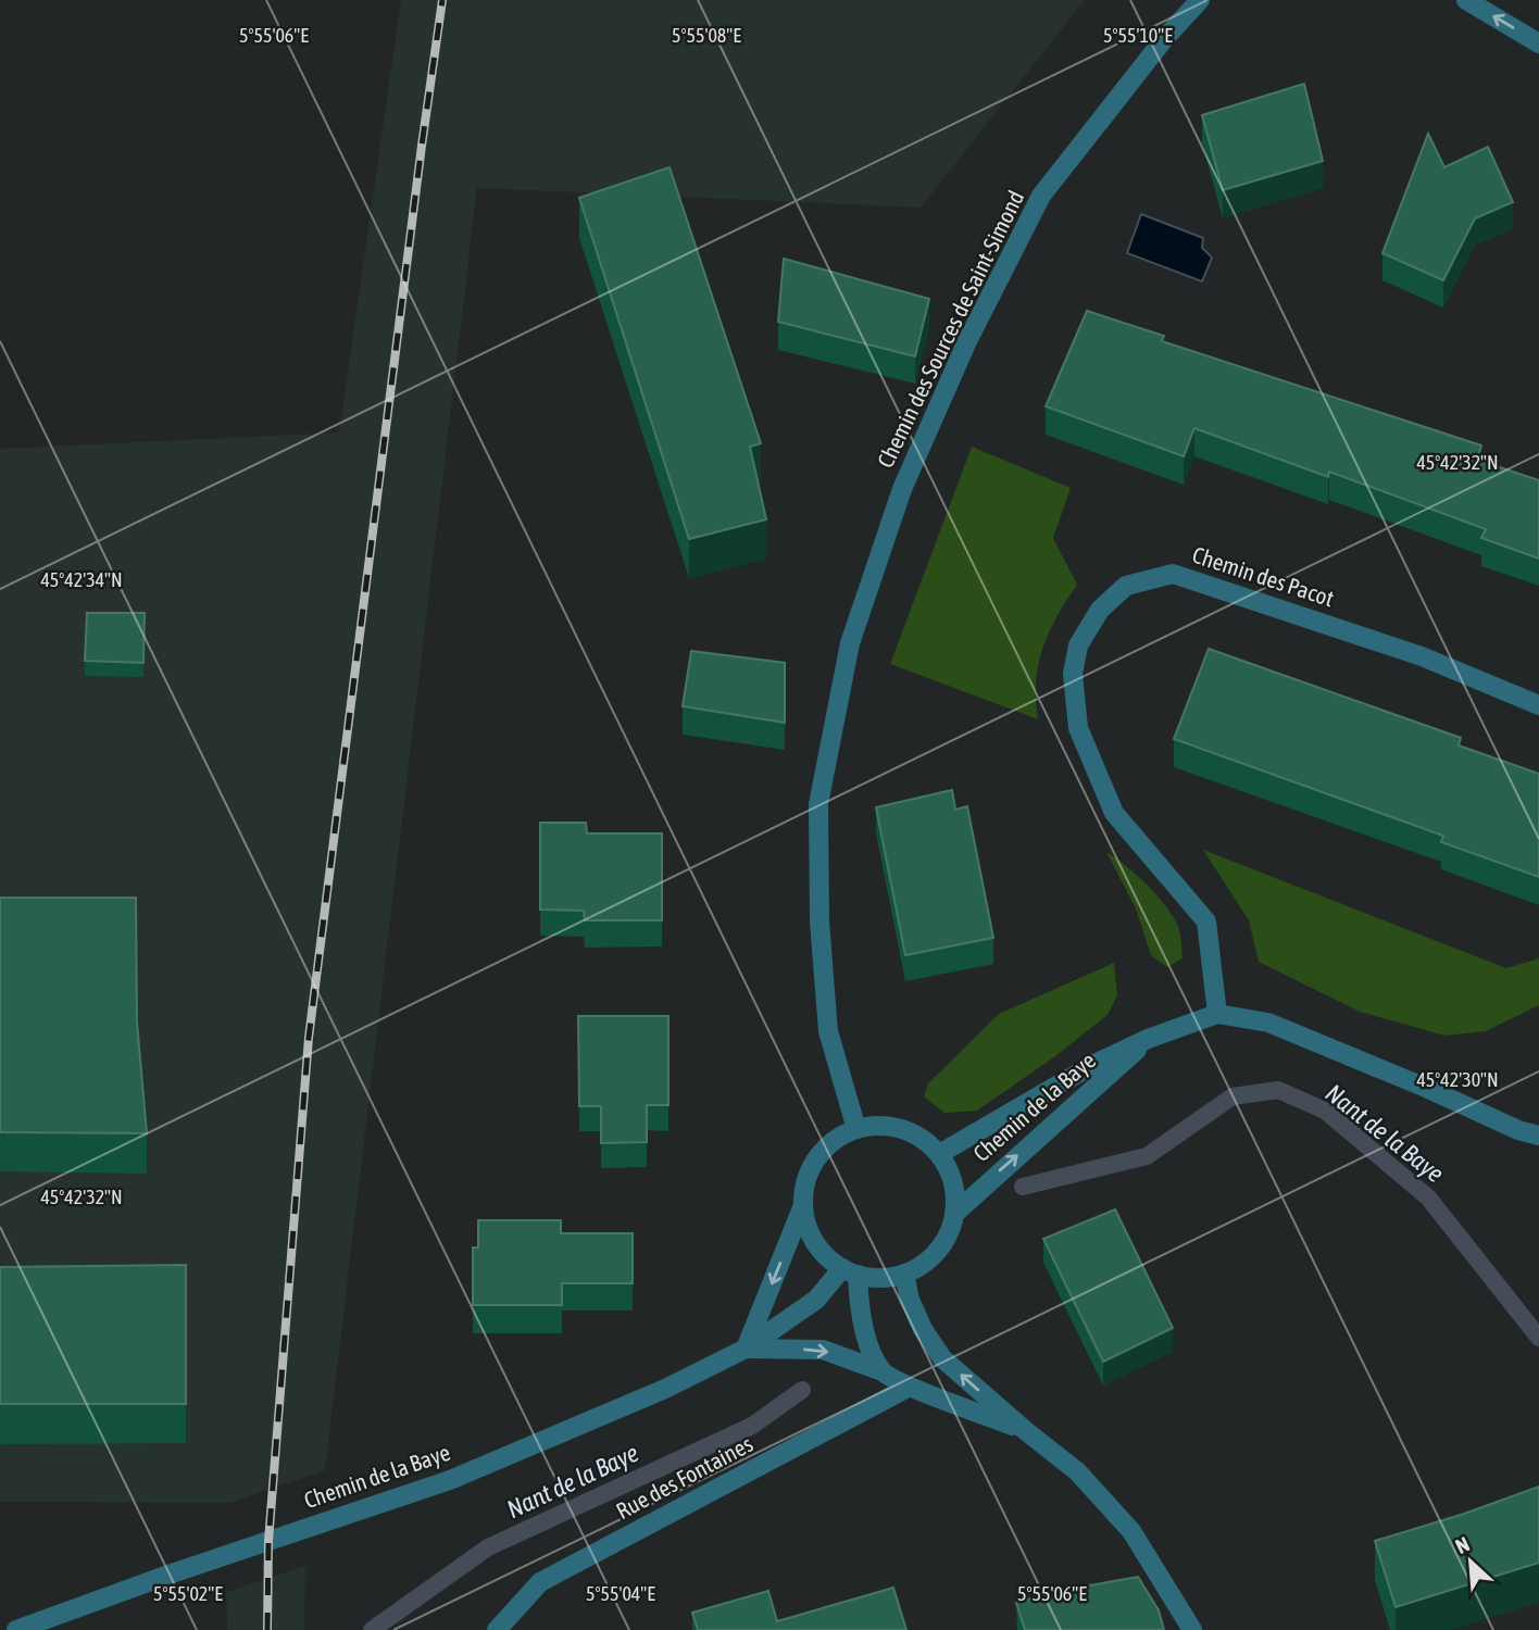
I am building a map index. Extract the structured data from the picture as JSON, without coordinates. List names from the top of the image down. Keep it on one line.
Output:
{"streets":{"street":["Chemin des Sources de Saint-Simond","Chemin des Pacot","Chemin de la Baye","Rue des Fontaines"]},"crossings":[["Chemin des Sources de Saint-Simond","Chemin de la Baye"],["Chemin des Pacot","Chemin de la Baye"],["Chemin de la Baye","Rue des Fontaines"]],"water":["Nant de la Baye"],"north":"top left","coordinates":["5°55'08\"E","5°55'06\"E","5°55'10\"E","45°42'32\"N","45°42'34\"N","45°42'30\"N","5°55'02\"E","5°55'04\"E"]}
